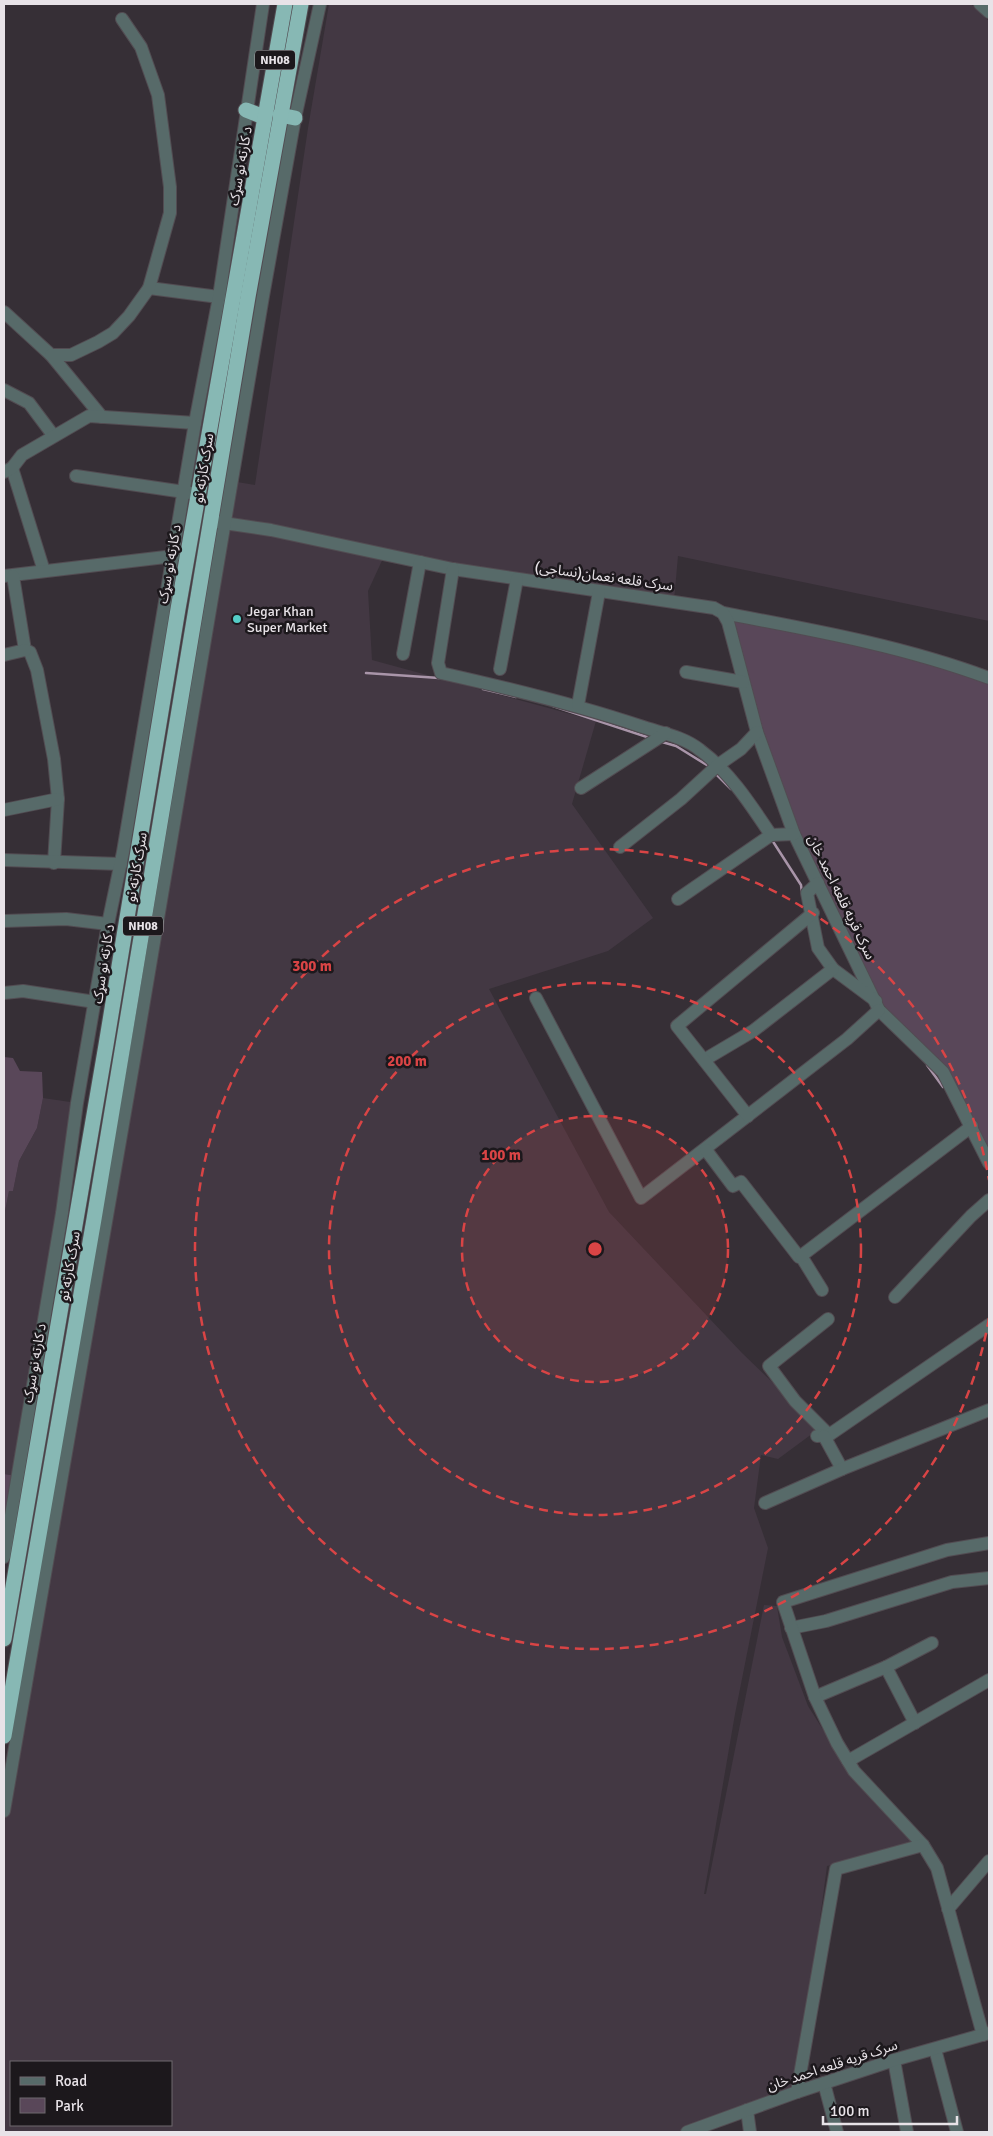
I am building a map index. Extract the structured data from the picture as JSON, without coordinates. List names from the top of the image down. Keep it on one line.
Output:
{"streets":{"highway":["NH08","د کارته نو سړک","سرک کارته نو"],"street":["سرک قلعه نعمان(نساجی)","سرک قریه قلعه احمد خان"]},"crossings":[["د کارته نو سړک","سرک کارته نو"],["سرک کارته نو","سرک قلعه نعمان(نساجی)"],["سرک قلعه نعمان(نساجی)","سرک قریه قلعه احمد خان"]],"places":["Jegar Khan Super Market"],"legend":["Road","Park"],"scale_bar":"100 m","rings":["300 m","200 m","100 m"]}
